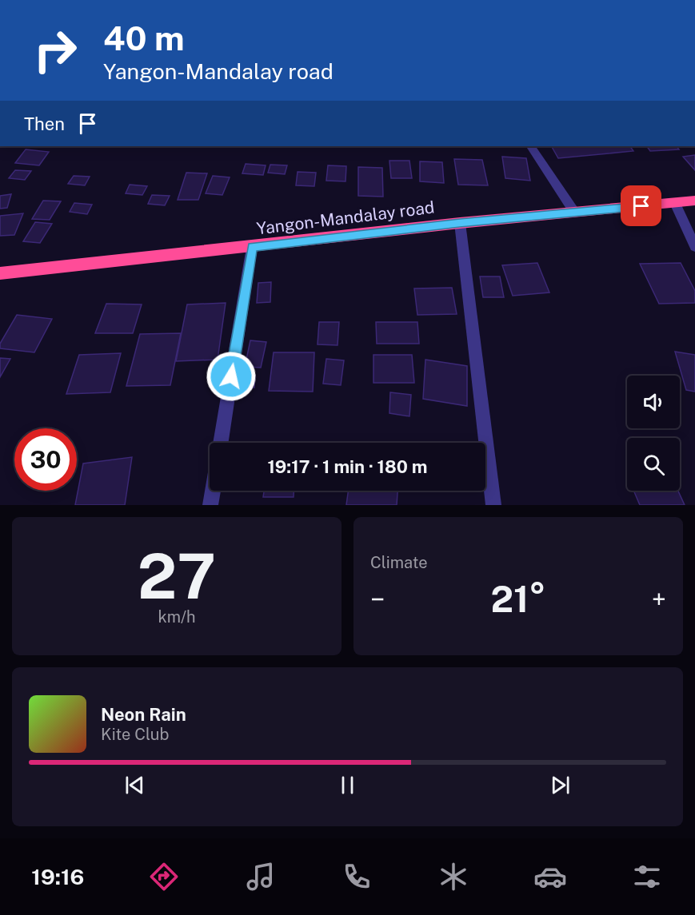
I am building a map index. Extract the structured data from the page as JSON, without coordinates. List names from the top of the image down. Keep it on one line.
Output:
{"streets":{"highway":["Yangon-Mandalay road"]},"page":{"turn":["40 m","Yangon-Mandalay road"],"then":"Then","limit":"30","trip":"19:17 · 1 min · 180 m","tile":[["27","km/h"],"Climate"],"heat":["−","21°","+"],"song":["Neon Rain","Kite Club"],"tabs":"19:16"}}
